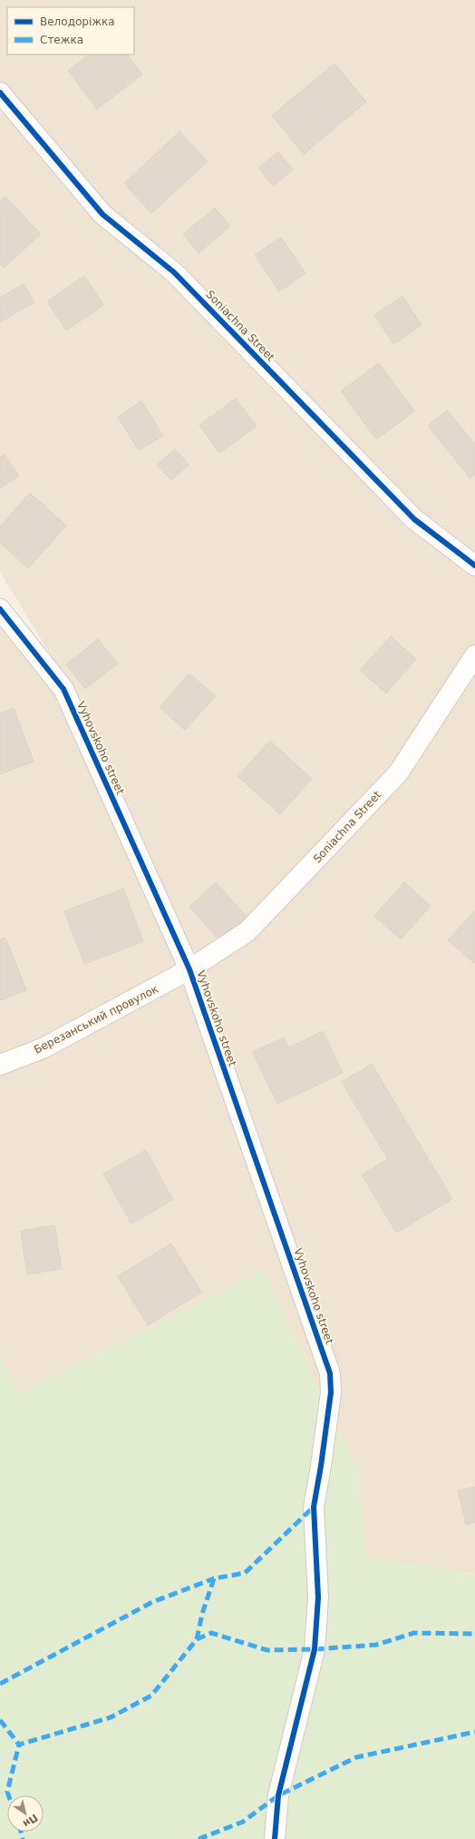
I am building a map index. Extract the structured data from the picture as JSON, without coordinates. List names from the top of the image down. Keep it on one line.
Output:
{"streets":{"street":["Soniachna Street","Vyhovskoho street","Березанський провулок"]},"crossings":[["Soniachna Street","Vyhovskoho street"],["Soniachna Street","Березанський провулок"],["Vyhovskoho street","Березанський провулок"]],"legend":["Велодоріжка","Стежка"],"north":"bottom right"}
